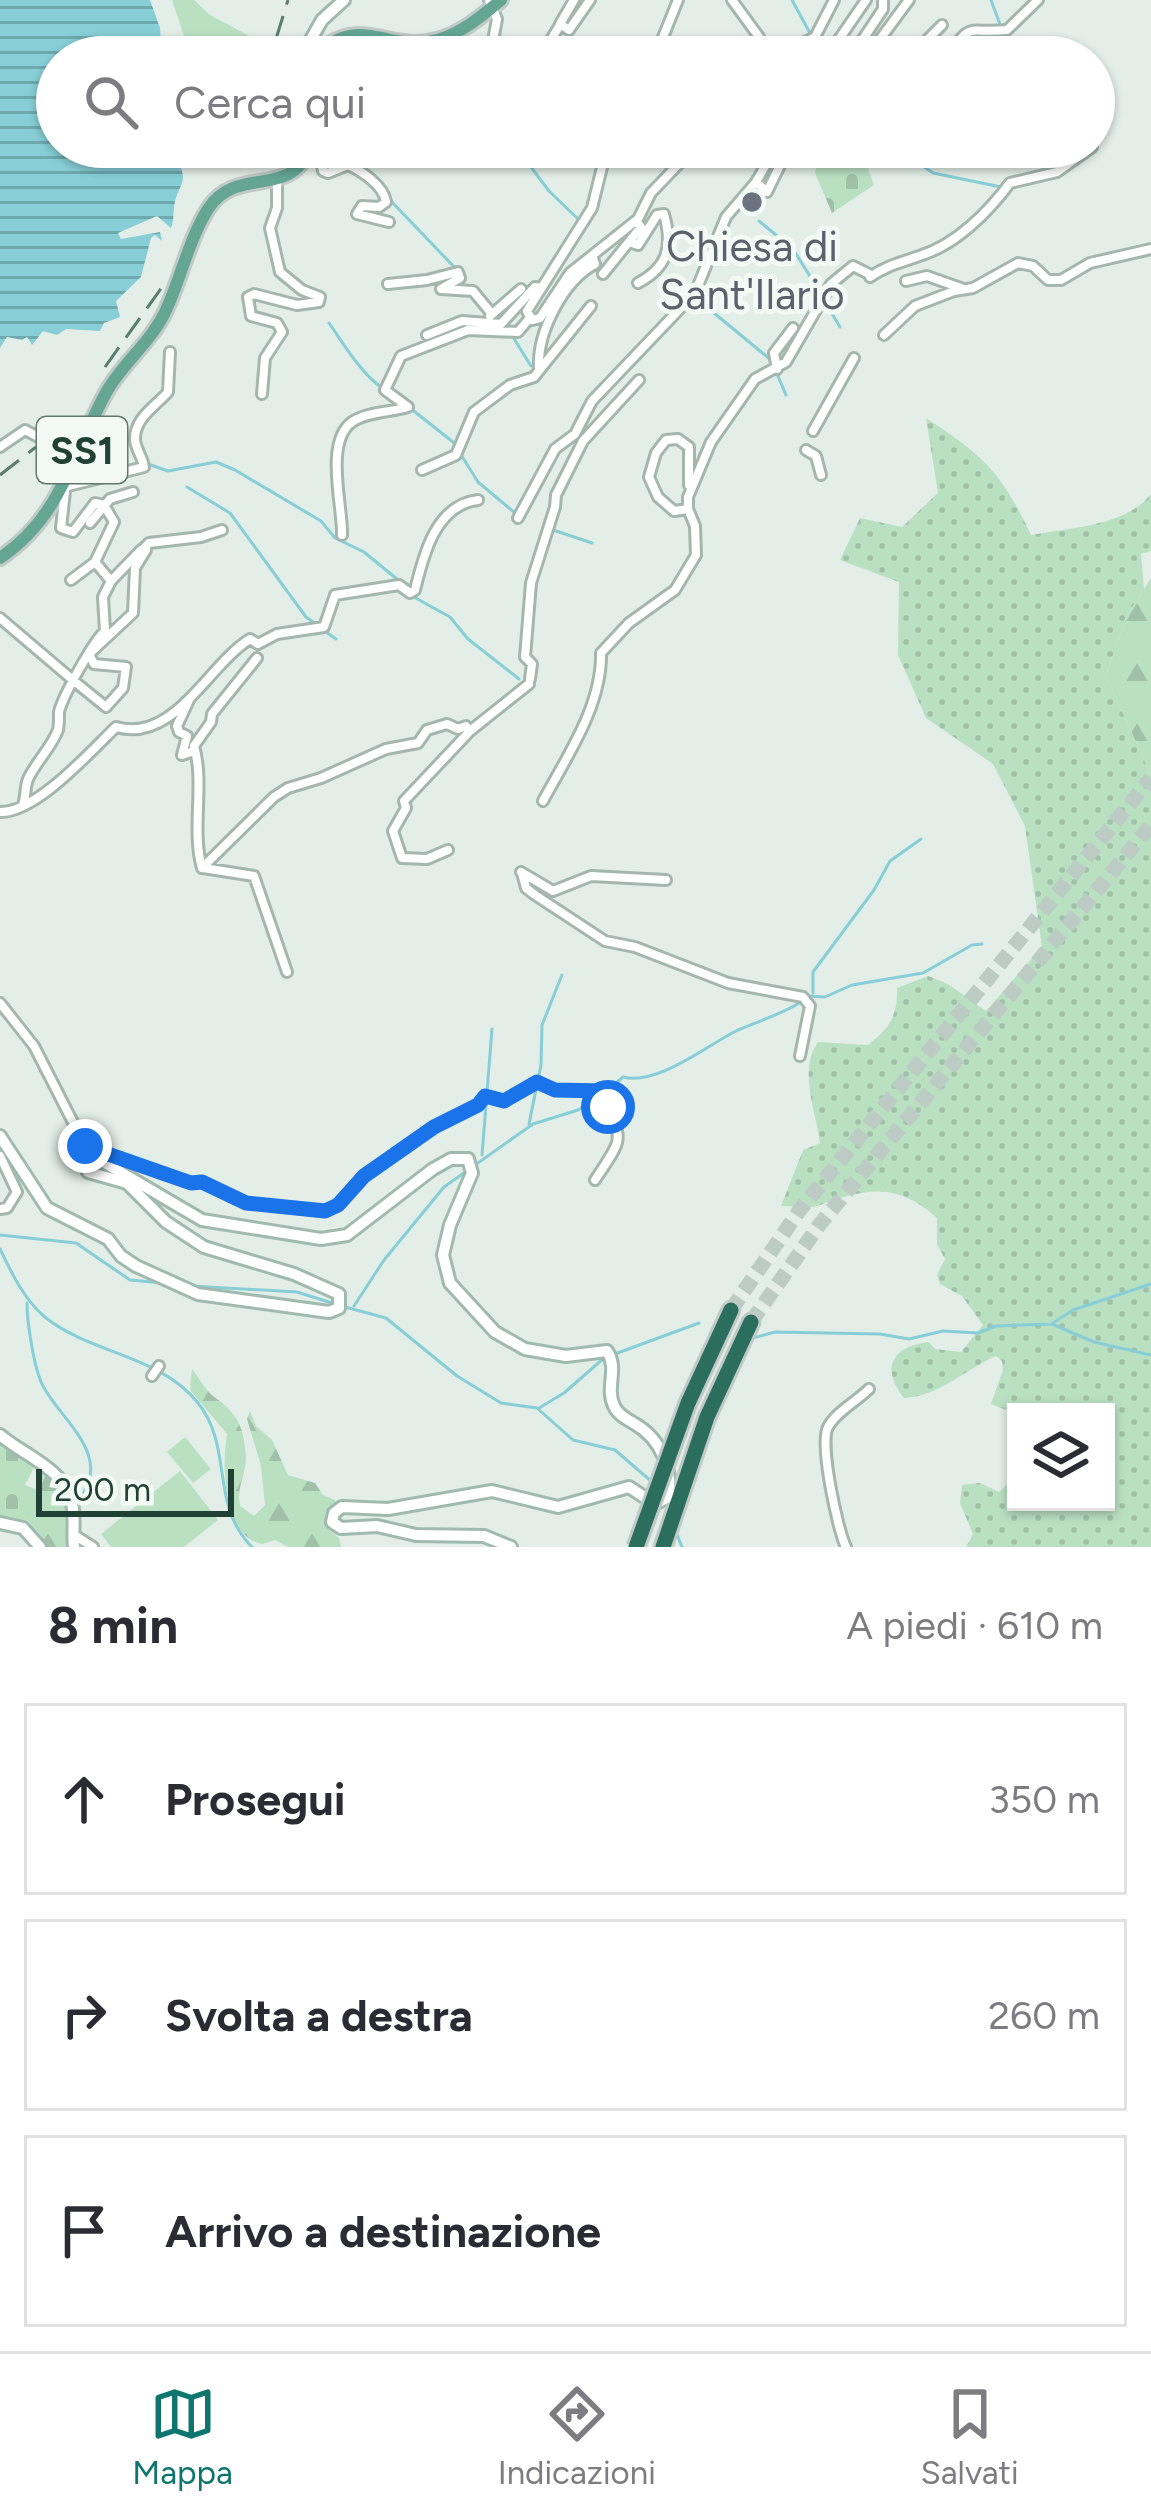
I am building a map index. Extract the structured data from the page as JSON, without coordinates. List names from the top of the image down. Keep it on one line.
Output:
{"streets":{"main road":["SS1"]},"places":["Chiesa di Sant'Ilario"],"scale_bar":"200 m","page":{"search":"Cerca qui","scale":"200 m","heading":["8 min","A piedi · 610 m"],"list":[["Prosegui","350 m"],["Svolta a destra","260 m"],"Arrivo a destinazione"],"nav":["Mappa","Indicazioni","Salvati"]}}
